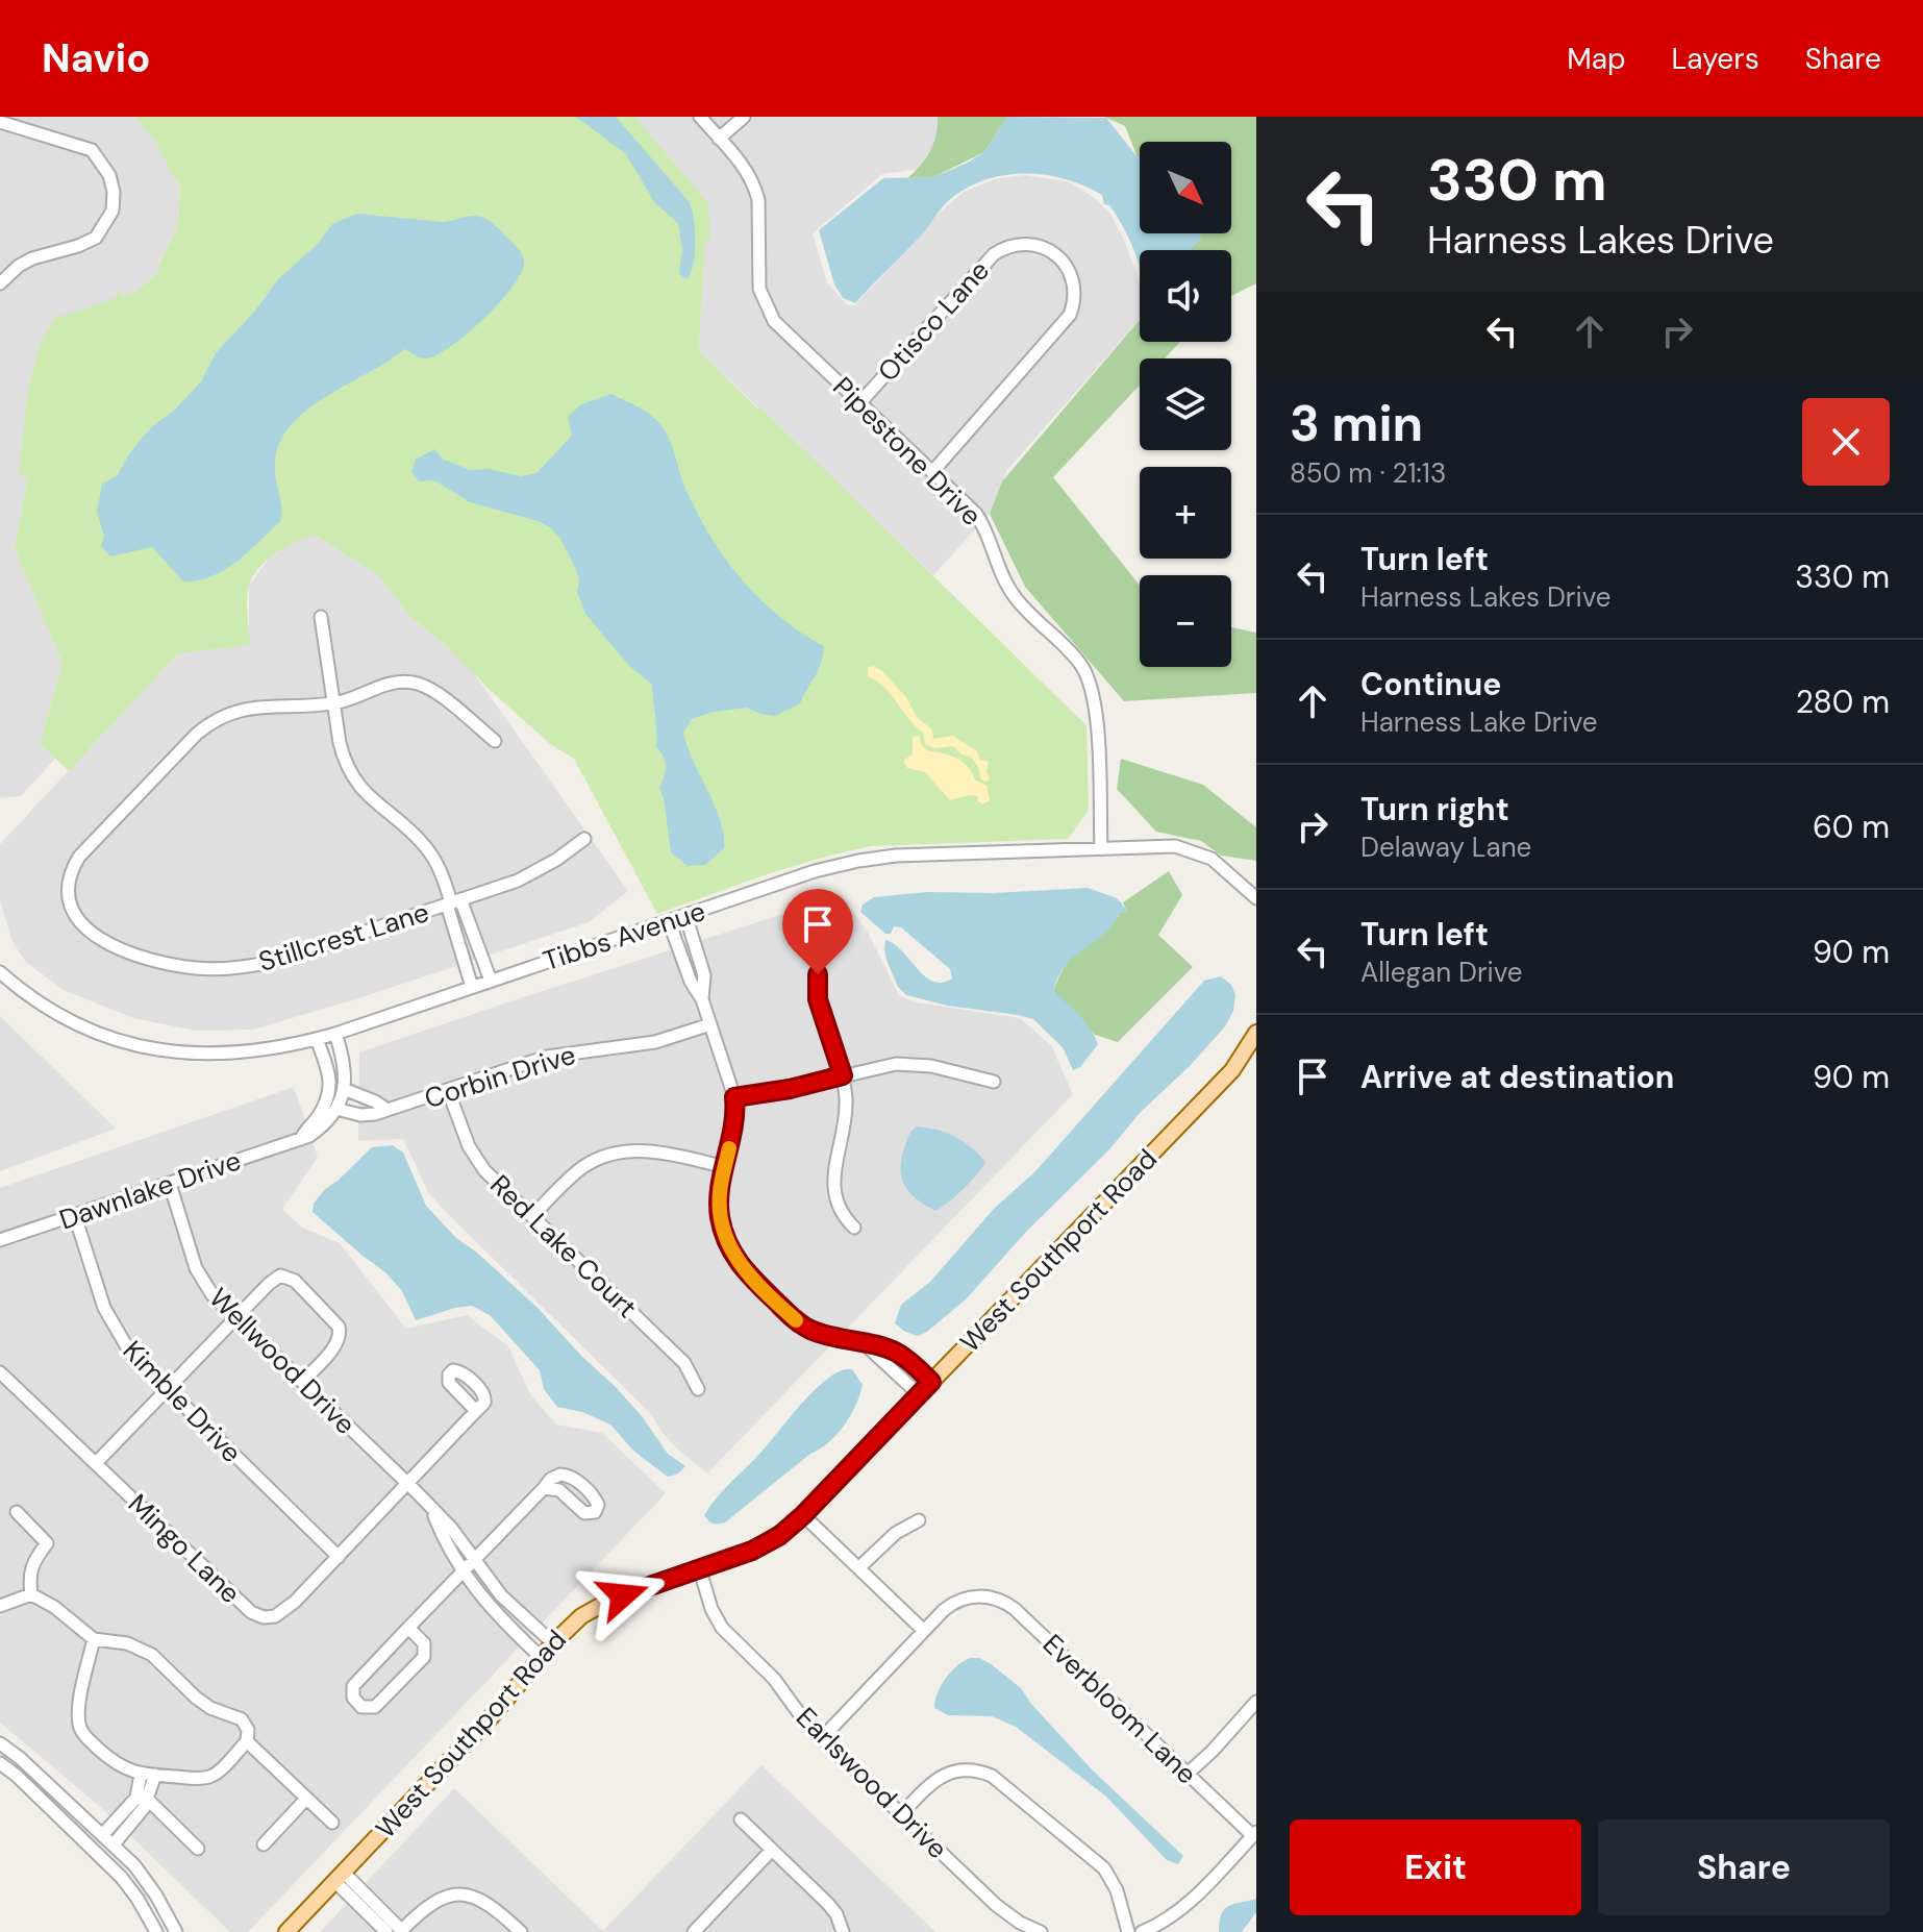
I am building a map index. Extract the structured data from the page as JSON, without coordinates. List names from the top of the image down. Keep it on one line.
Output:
{"streets":{"main road":["West Southport Road"],"street":["Otisco Lane","Pipestone Drive","Tibbs Avenue","Stillcrest Lane","Corbin Drive","Dawnlake Drive","Red Lake Court","Wellwood Drive","Kimble Drive","Mingo Lane","Everbloom Lane","Earlswood Drive"]},"crossings":[["Otisco Lane","Pipestone Drive"],["Pipestone Drive","Tibbs Avenue"],["Corbin Drive","Dawnlake Drive"],["Corbin Drive","Red Lake Court"],["Dawnlake Drive","Wellwood Drive"],["Dawnlake Drive","Kimble Drive"],["West Southport Road","Wellwood Drive"],["West Southport Road","Earlswood Drive"],["Wellwood Drive","Mingo Lane"],["Kimble Drive","Mingo Lane"]],"north":"bottom right","page":{"header":"Navio","nav":["Map","Layers","Share"],"turn":["330 m","Harness Lakes Drive"],"map_buttons":["+","−"],"heading":["3 min","850 m · 21:13"],"list":[{"name":"Turn left","note":"Harness Lakes Drive","value":"330 m"},{"name":"Continue","note":"Harness Lake Drive","value":"280 m"},{"name":"Turn right","note":"Delaway Lane","value":"60 m"},{"name":"Turn left","note":"Allegan Drive","value":"90 m"},{"name":"Arrive at destination","value":"90 m"}],"buttons":["Exit","Share"]}}
